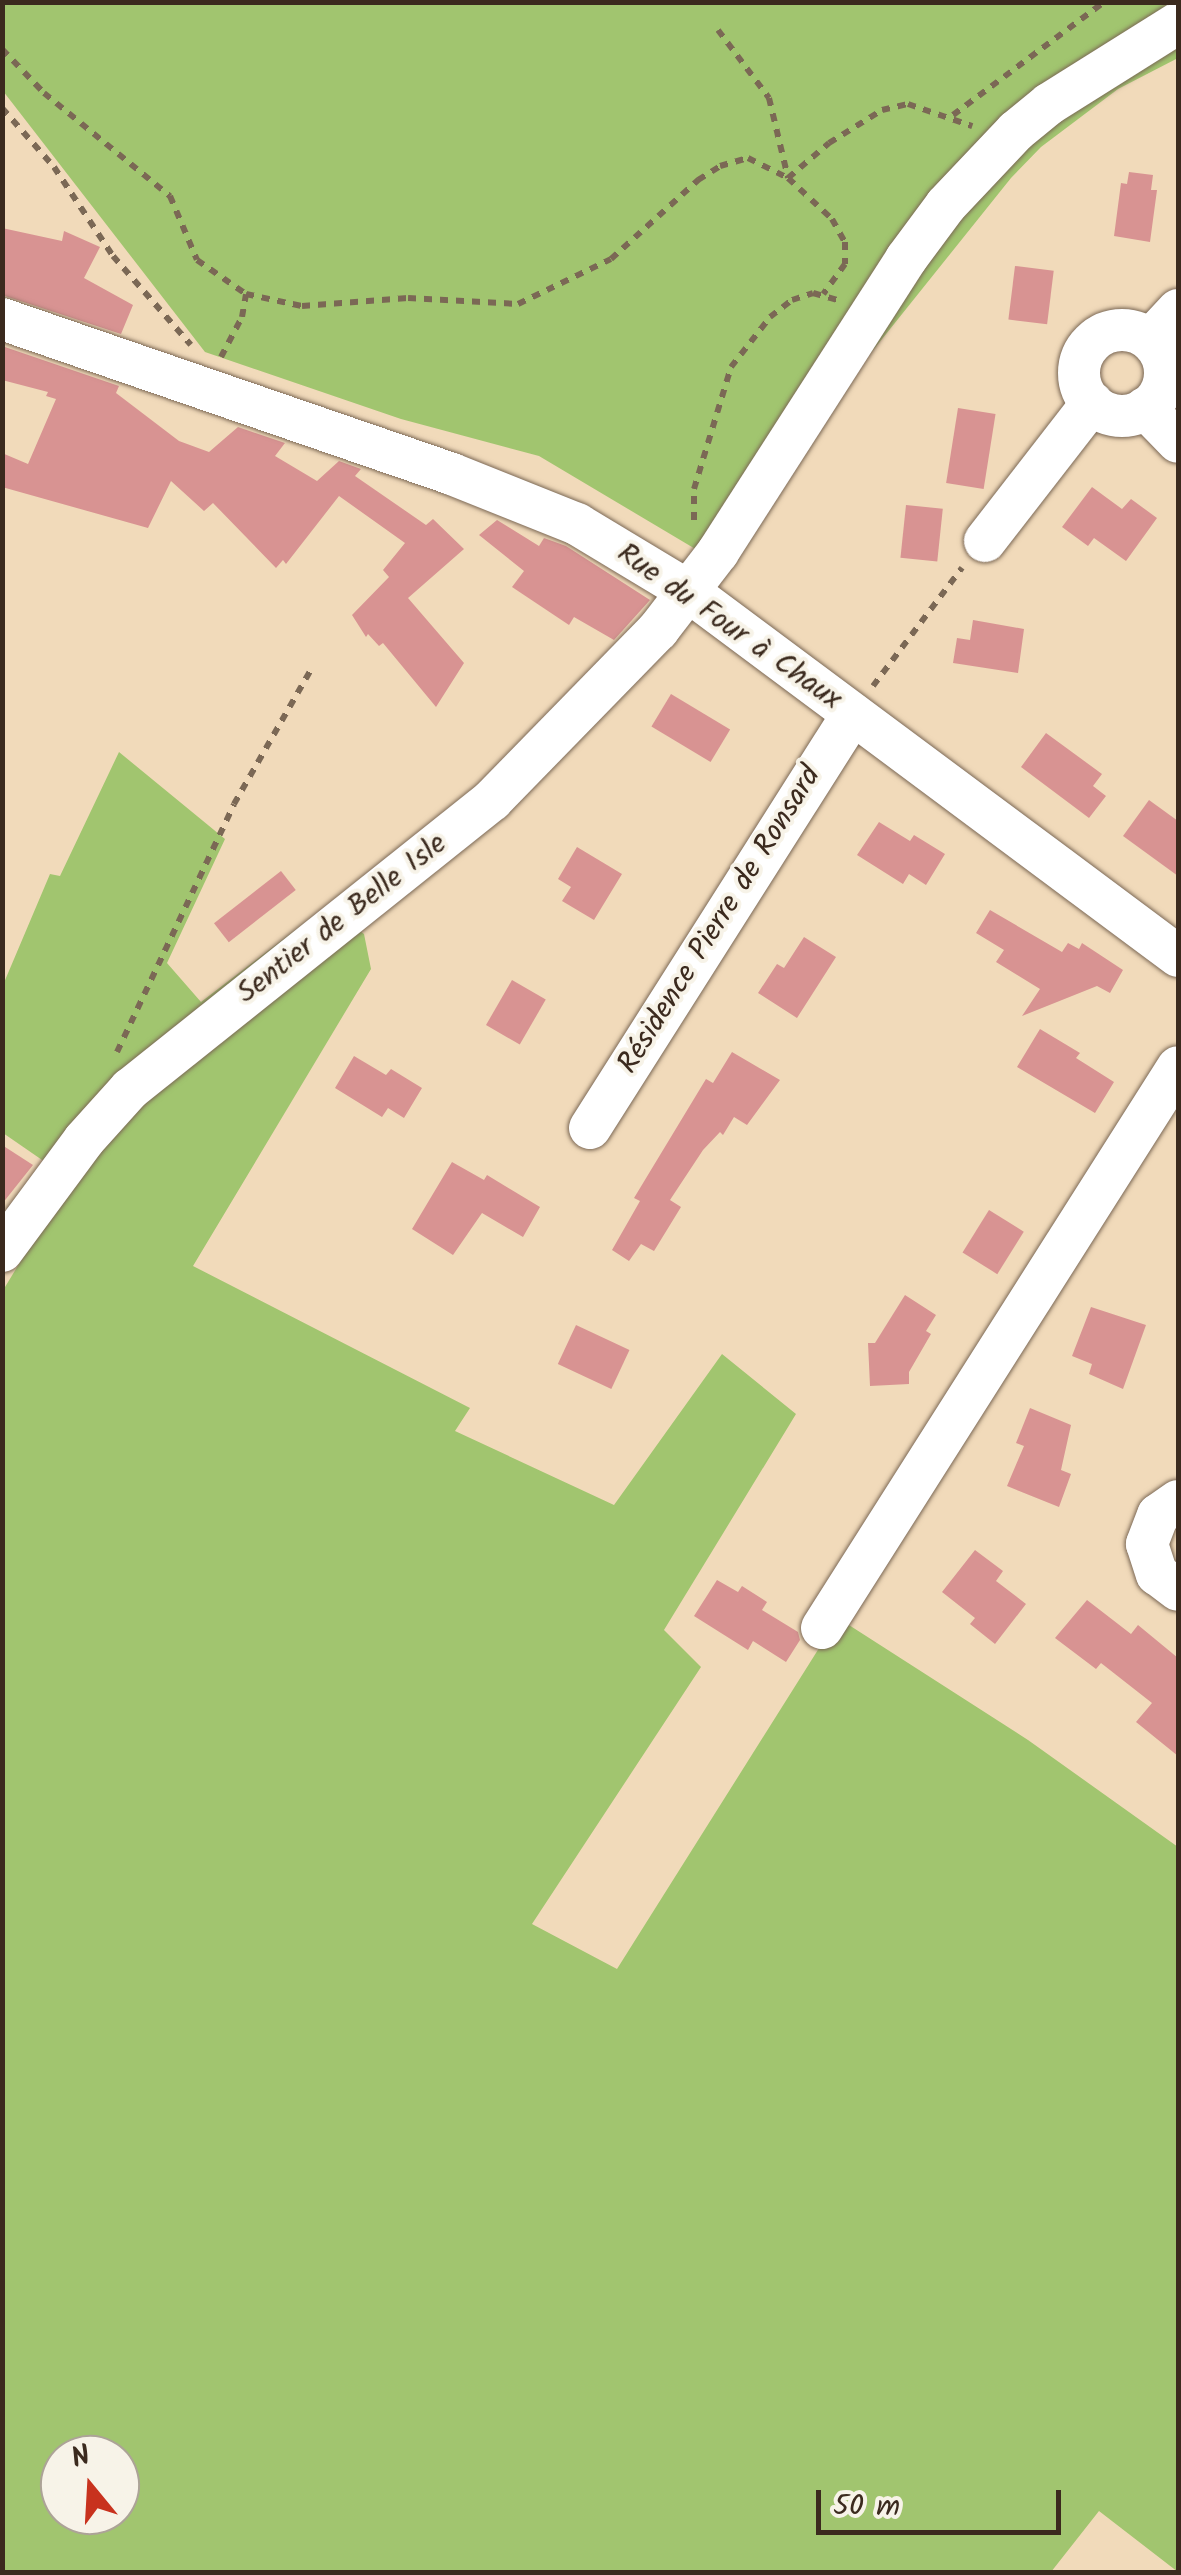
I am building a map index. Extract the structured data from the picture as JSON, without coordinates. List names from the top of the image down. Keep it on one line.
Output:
{"streets":{"street":["Rue du Four à Chaux","Sentier de Belle Isle","Résidence Pierre de Ronsard"]},"crossings":[["Rue du Four à Chaux","Sentier de Belle Isle"],["Rue du Four à Chaux","Résidence Pierre de Ronsard"]],"scale_bar":"50 m","north":"top"}
